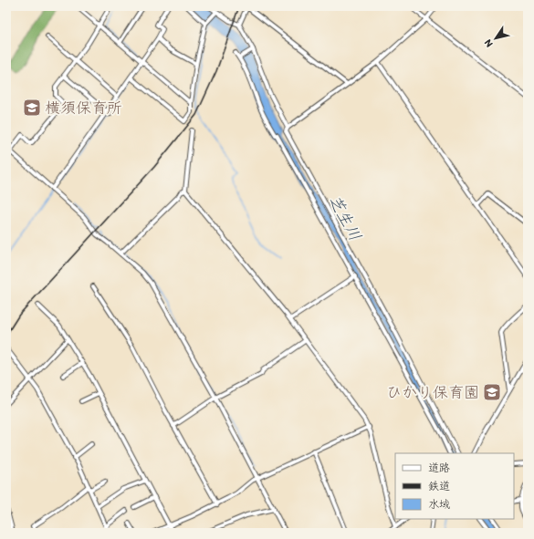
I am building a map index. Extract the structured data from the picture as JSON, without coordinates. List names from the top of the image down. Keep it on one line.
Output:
{"water":["芝生川"],"places":{"school or university":["横須保育所","ひかり保育園"]},"legend":["道路","鉄道","水域"],"north":"bottom left"}
